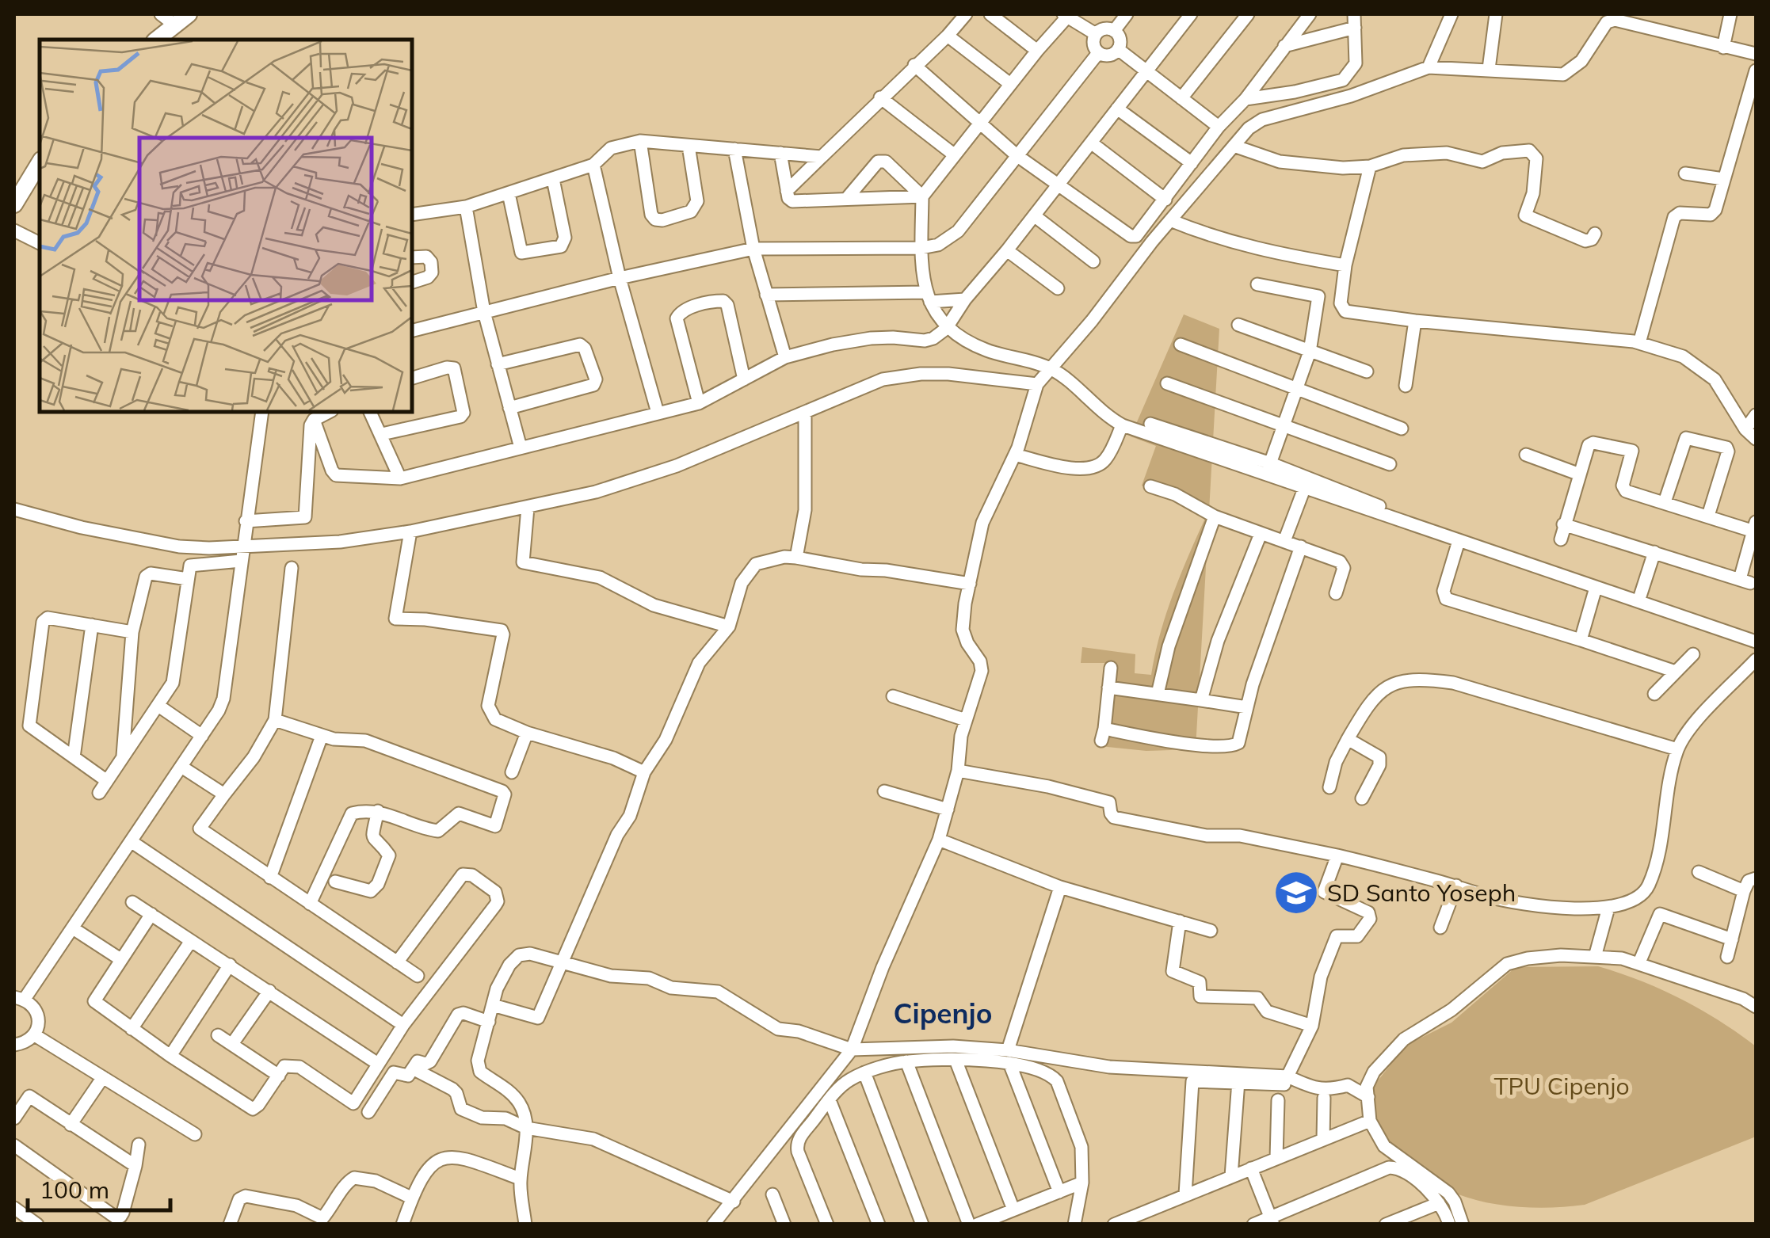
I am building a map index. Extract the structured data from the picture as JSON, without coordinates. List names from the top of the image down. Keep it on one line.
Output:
{"districts":["Cipenjo"],"parks":["TPU Cipenjo"],"places":{"school or university":["SD Santo Yoseph"]},"scale_bar":"100 m"}
